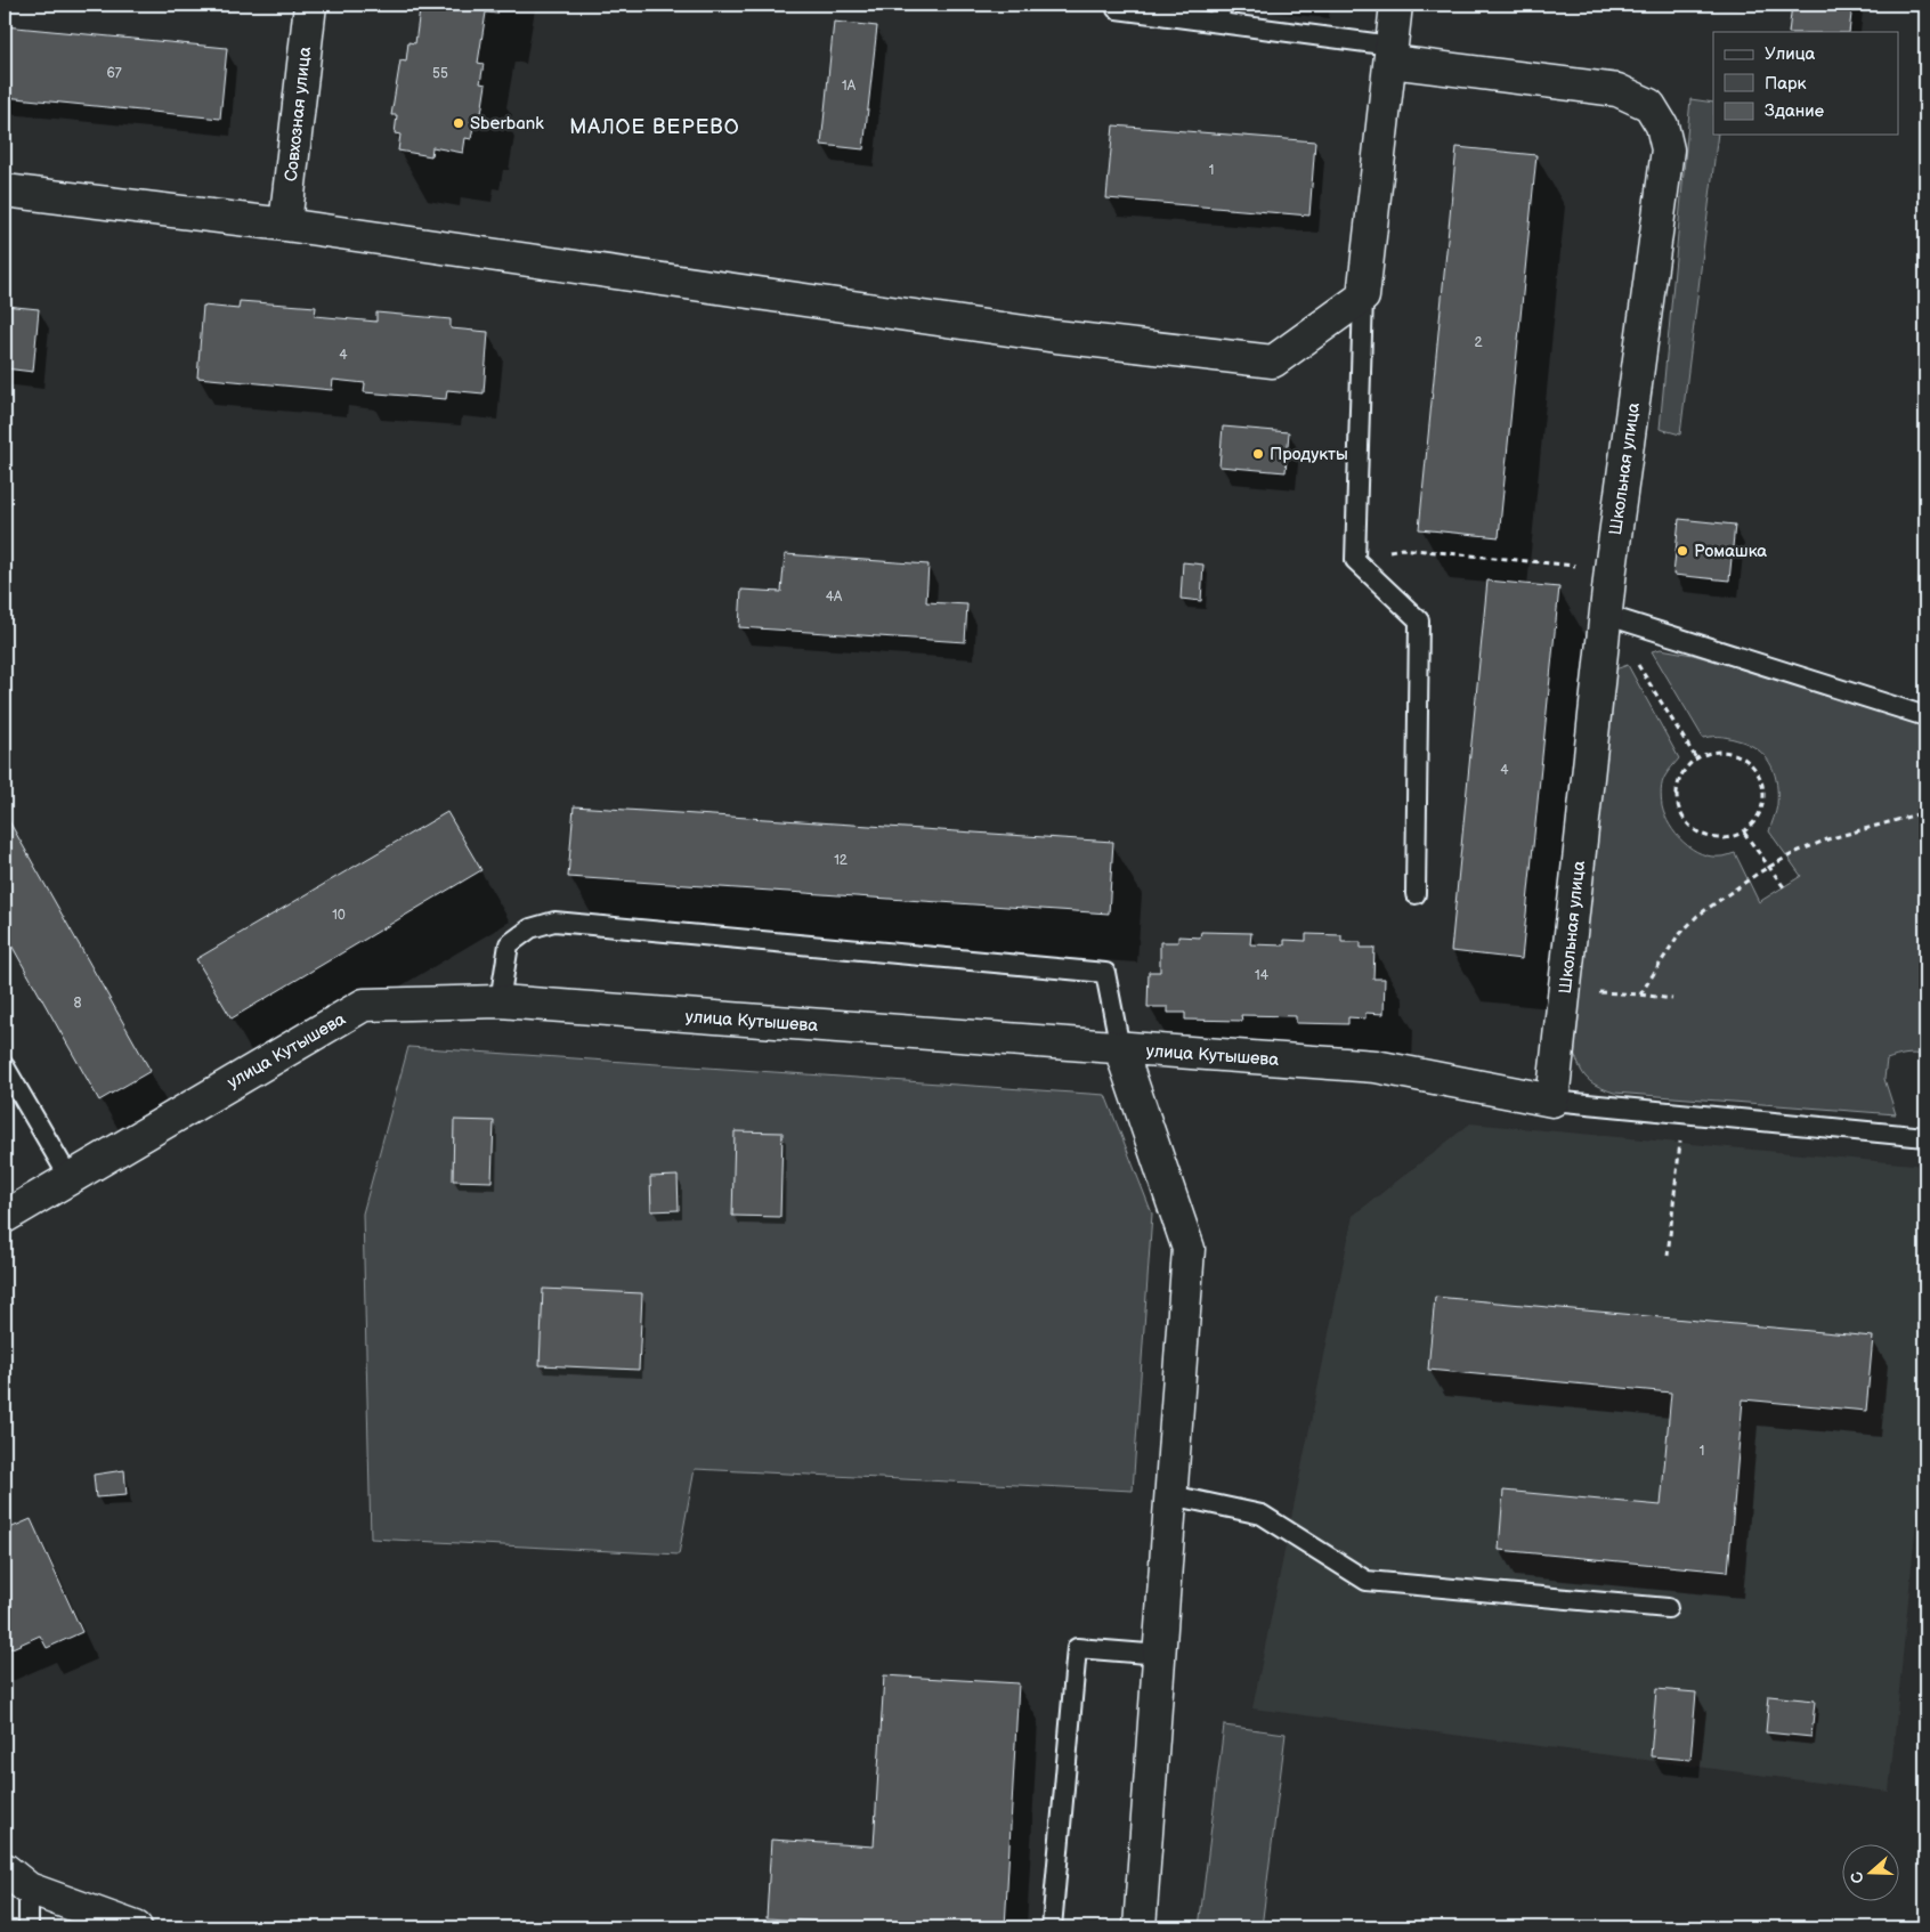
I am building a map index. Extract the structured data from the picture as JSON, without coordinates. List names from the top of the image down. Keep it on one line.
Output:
{"streets":{"street":["Совхозная улица","Школьная улица","улица Кутышева"]},"crossings":[["Школьная улица","улица Кутышева"]],"districts":["МАЛОЕ ВЕРЕВО"],"places":["Sberbank","Продукты","Ромашка"],"house_numbers":["67","55","1А","1","2","4","4А","4","12","10","14","8","1"],"legend":["Улица","Парк","Здание"],"north":"left"}
